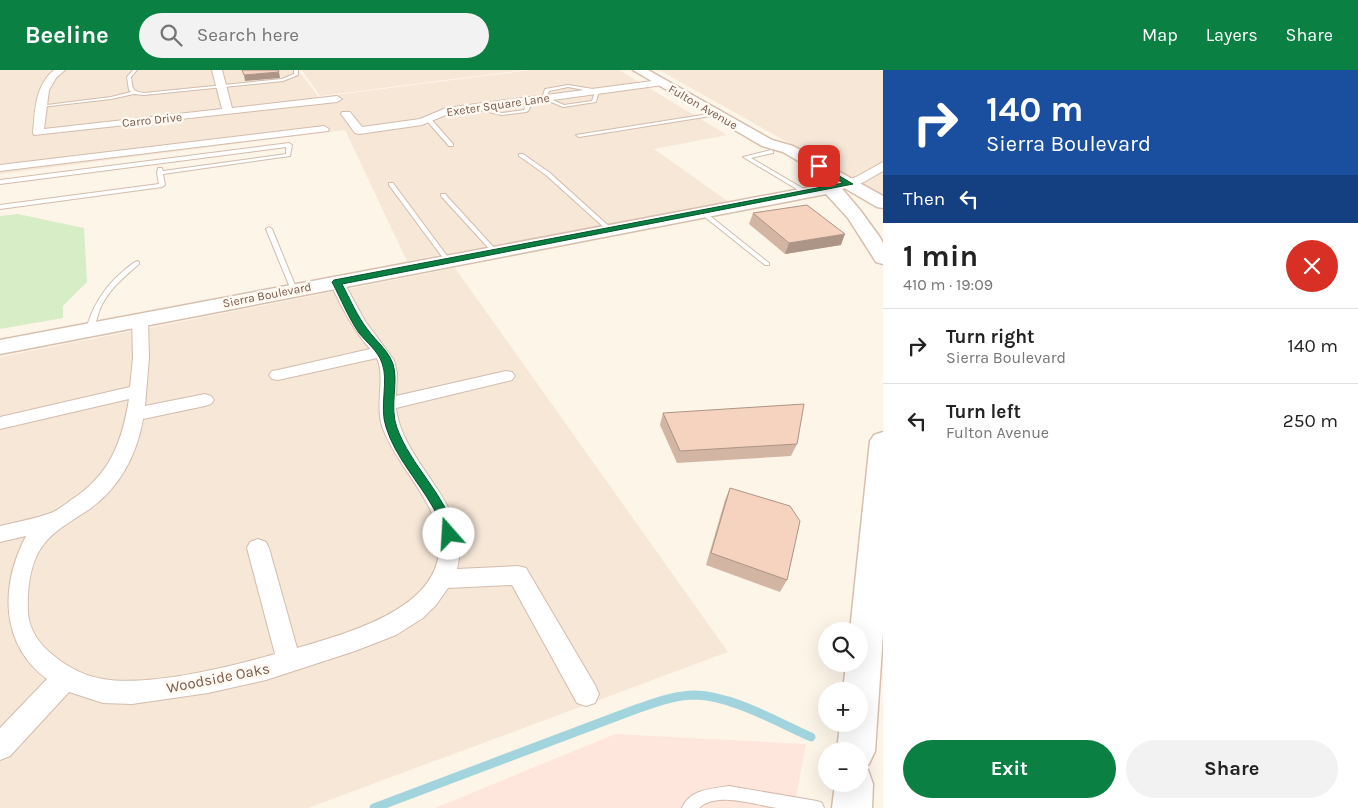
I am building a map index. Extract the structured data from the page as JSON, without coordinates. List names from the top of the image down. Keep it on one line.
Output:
{"streets":{"street":["Exeter Square Lane","Fulton Avenue","Carro Drive","Sierra Boulevard","Woodside Oaks"]},"crossings":[["Exeter Square Lane","Fulton Avenue"],["Fulton Avenue","Sierra Boulevard"],["Sierra Boulevard","Woodside Oaks"]],"page":{"header":"Beeline","search":"Search here","nav":["Map","Layers","Share"],"turn":["140 m","Sierra Boulevard"],"then":"Then","heading":["1 min","410 m · 19:09"],"list":[{"name":"Turn right","note":"Sierra Boulevard","value":"140 m"},{"name":"Turn left","note":"Fulton Avenue","value":"250 m"}],"map_buttons":["+","−"],"buttons":["Exit","Share"]}}
